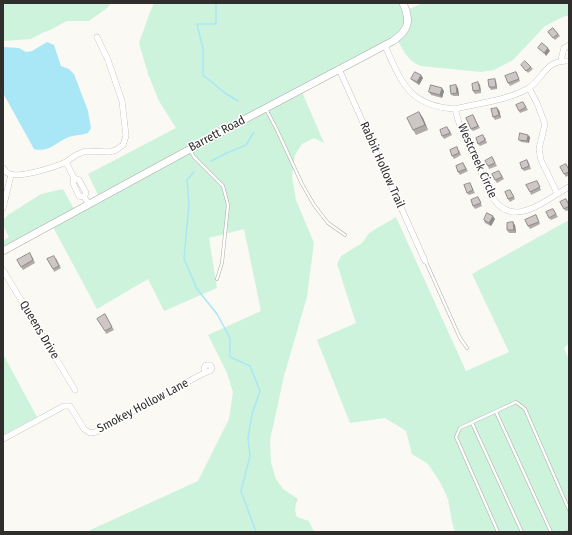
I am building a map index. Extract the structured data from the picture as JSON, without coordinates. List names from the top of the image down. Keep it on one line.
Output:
{"streets":{"street":["Barrett Road","Westcreek Circle","Rabbit Hollow Trail","Queens Drive","Smokey Hollow Lane"]},"crossings":[["Barrett Road","Westcreek Circle"],["Barrett Road","Rabbit Hollow Trail"]]}
